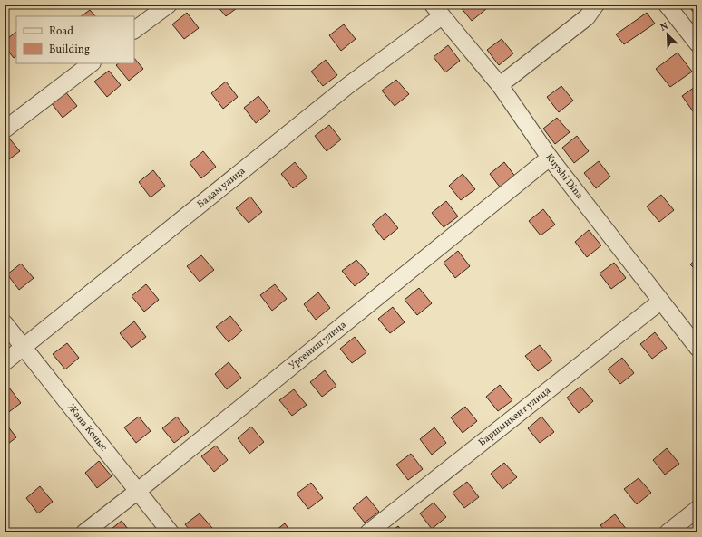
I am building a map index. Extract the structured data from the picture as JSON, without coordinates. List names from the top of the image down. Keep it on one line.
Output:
{"streets":{"street":["Kuyshi Dina","Бадам улица","Ургениш улица","Баршынкент улица","Жана Коныс"]},"crossings":[["Kuyshi Dina","Бадам улица"],["Kuyshi Dina","Ургениш улица"],["Kuyshi Dina","Баршынкент улица"],["Бадам улица","Жана Коныс"],["Ургениш улица","Жана Коныс"]],"legend":["Road","Building"],"north":"top left"}
